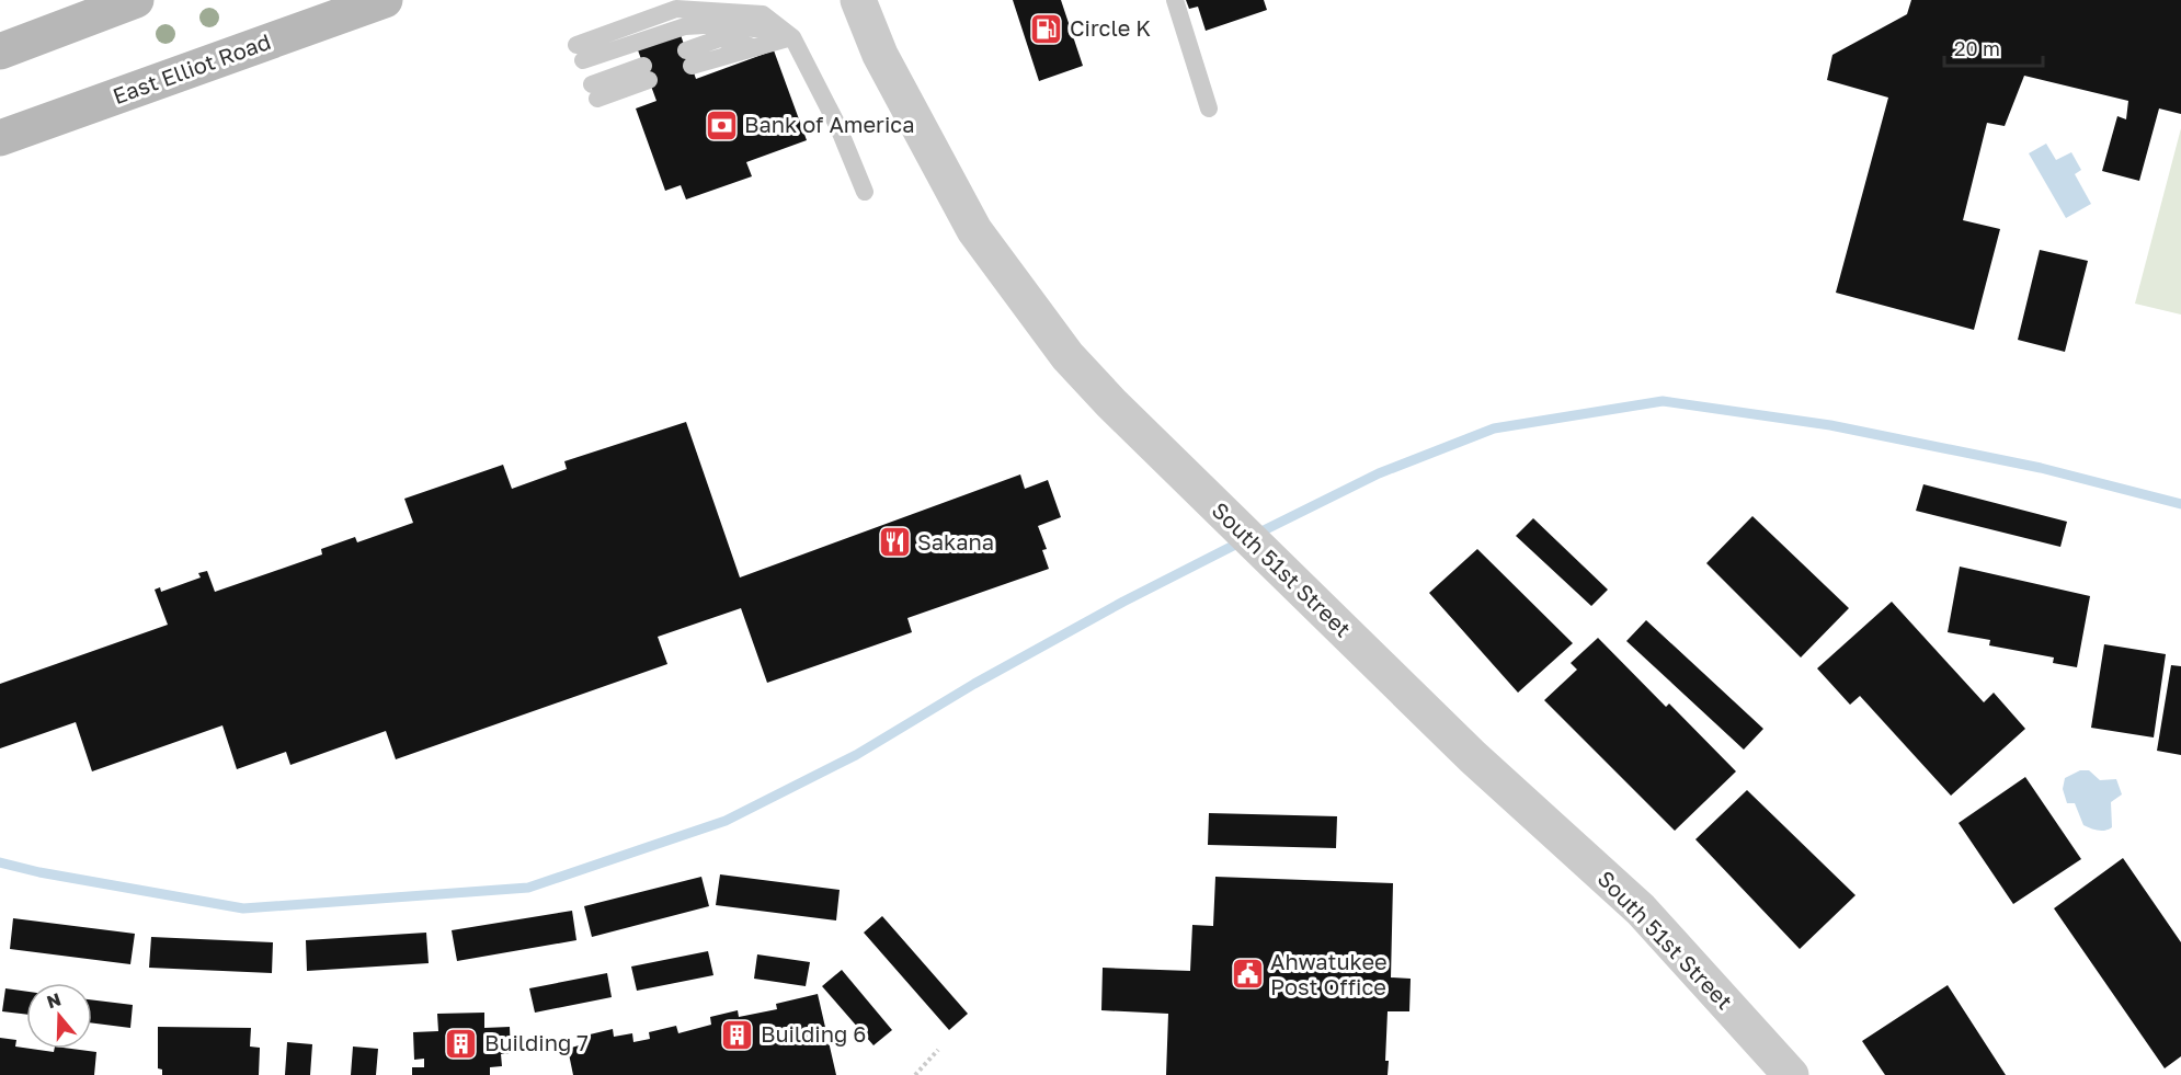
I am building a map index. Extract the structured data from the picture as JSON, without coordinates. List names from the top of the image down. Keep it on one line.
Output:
{"streets":{"main road":["East Elliot Road"],"street":["South 51st Street"]},"places":{"fuel station":["Circle K"],"bank":["Bank of America"],"restaurant":["Sakana"],"public building":["Ahwatukee Post Office"],"building":["Building 6","Building 7"]},"scale_bar":"20 m","north":"top"}
